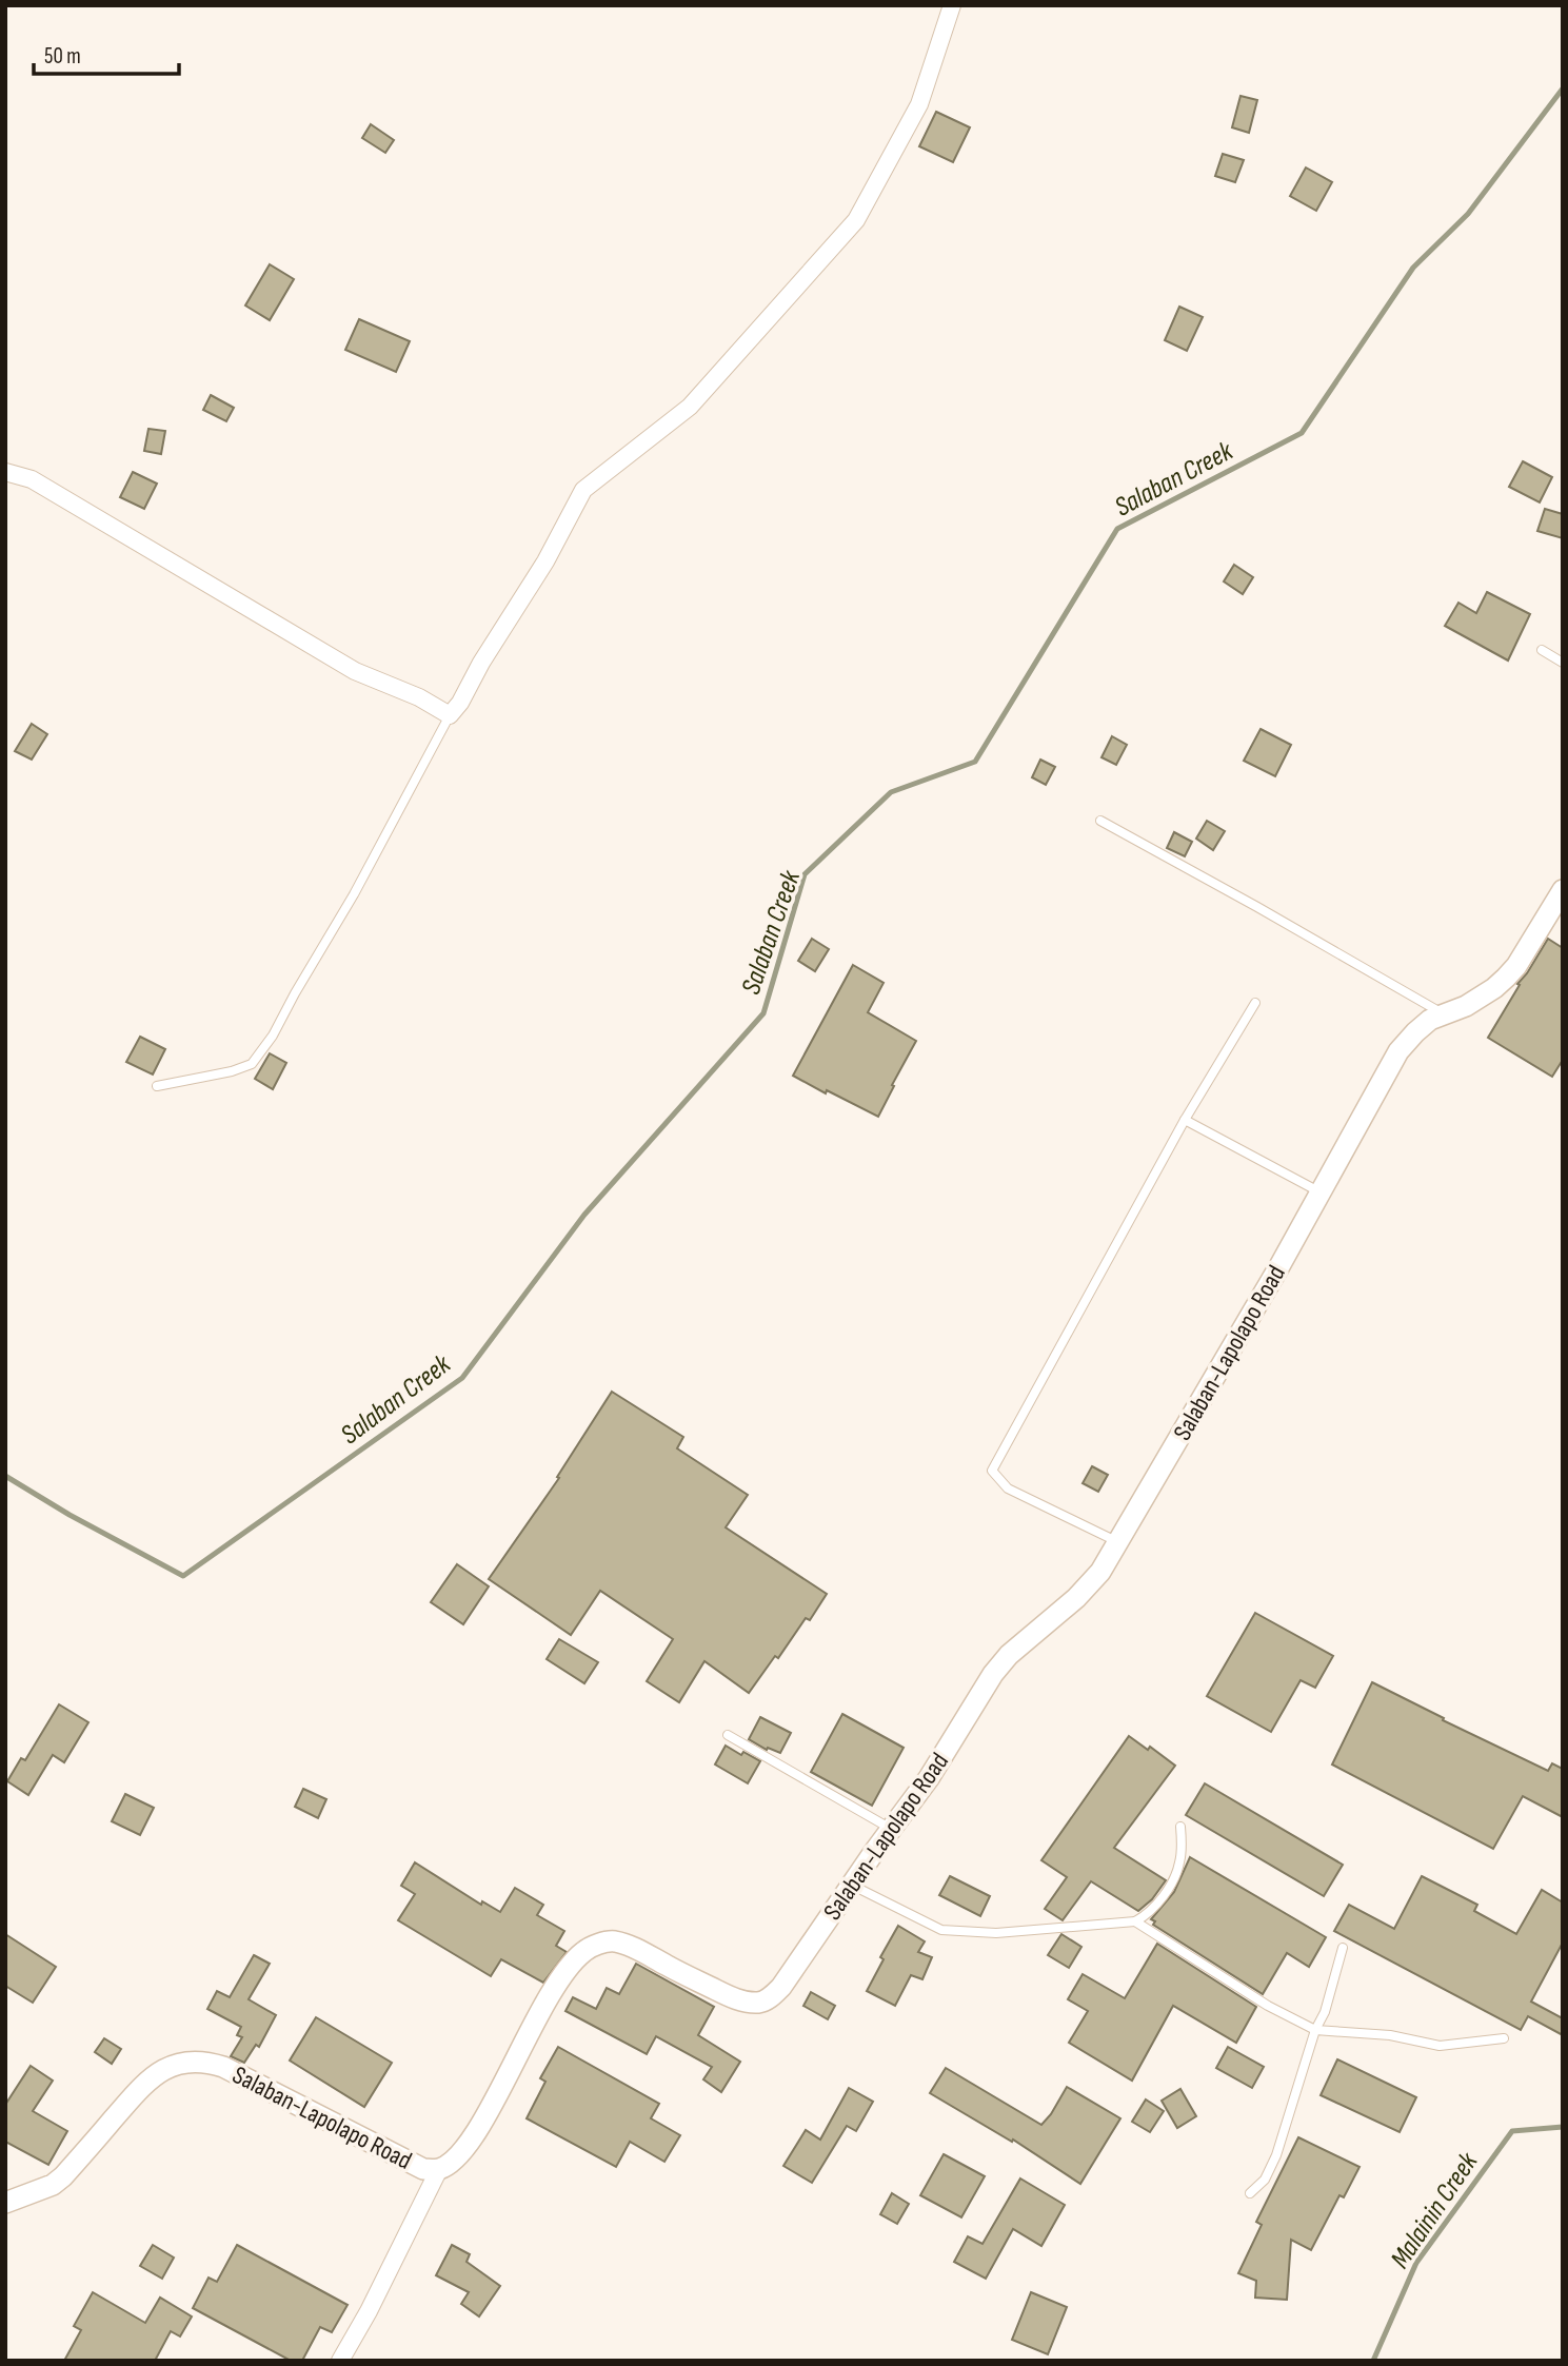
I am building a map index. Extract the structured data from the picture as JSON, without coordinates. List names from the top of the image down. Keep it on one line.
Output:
{"streets":{"street":["Salaban-Lapolapo Road"]},"water":["Salaban Creek","Malainin Creek"],"scale_bar":"50 m"}
